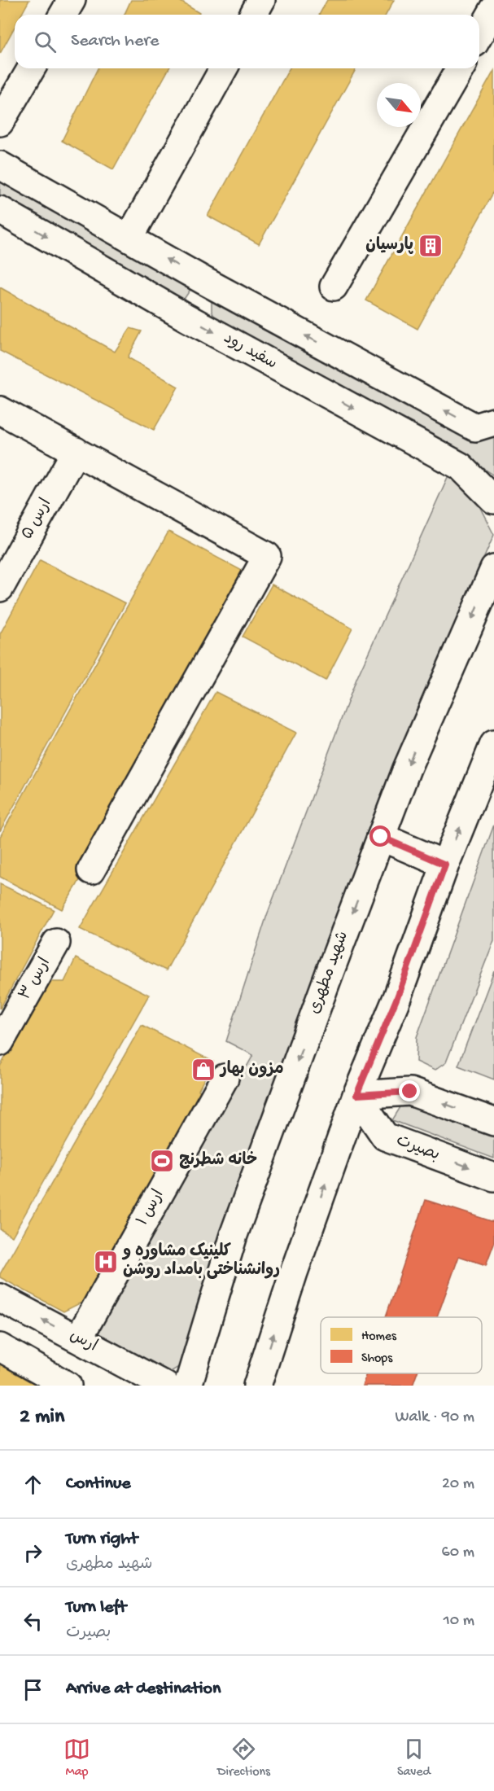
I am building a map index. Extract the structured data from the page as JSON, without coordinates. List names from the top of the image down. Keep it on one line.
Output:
{"streets":{"main road":["سفید رود","ارس ۵","شهید مطهری","ارس ۳","بصیرت","ارس ۱","ارس"]},"crossings":[["ارس ۱","ارس"]],"places":{"building":["پارسیان"],"shop":["مزون بهار"],"sports":["خانه شطرنج"],"hospital":["کلینیک مشاوره و روانشناختی بامداد روشن"]},"legend":["Homes","Shops"],"north":"bottom right","page":{"search":"Search here","heading":["2 min","Walk · 90 m"],"list":[["Continue","20 m"],["Turn right","شهید مطهری","60 m"],["Turn left","بصیرت","10 m"],"Arrive at destination"],"nav":["Map","Directions","Saved"]}}
